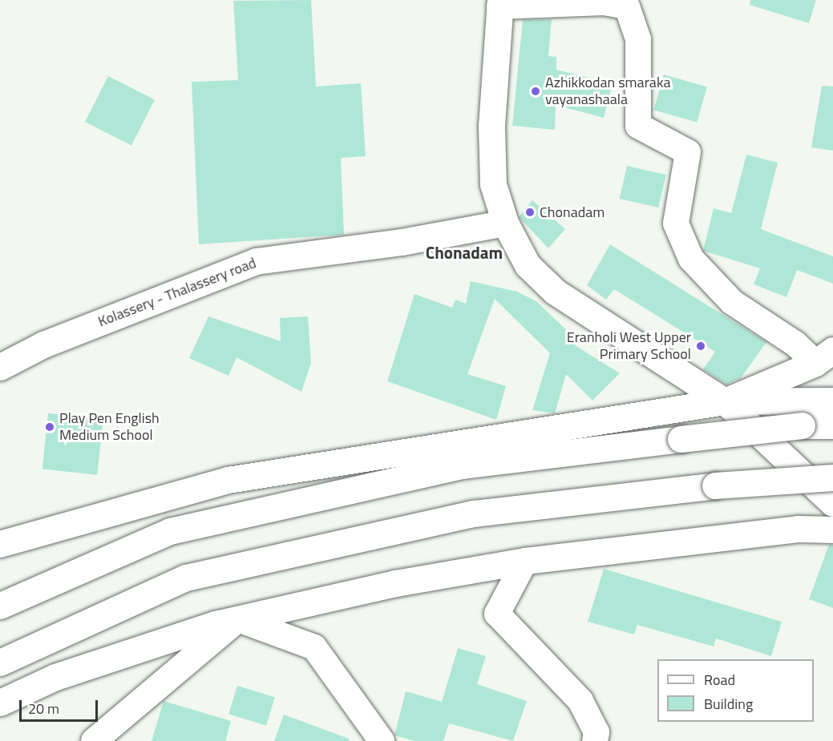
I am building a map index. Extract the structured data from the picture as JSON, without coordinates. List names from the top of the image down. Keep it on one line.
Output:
{"streets":{"main road":["Kolassery - Thalassery road"]},"districts":["Chonadam"],"places":["Azhikkodan smaraka vayanashaala","Chonadam","Eranholi West Upper Primary School","Play Pen English Medium School"],"legend":["Road","Building"],"scale_bar":"20 m"}
